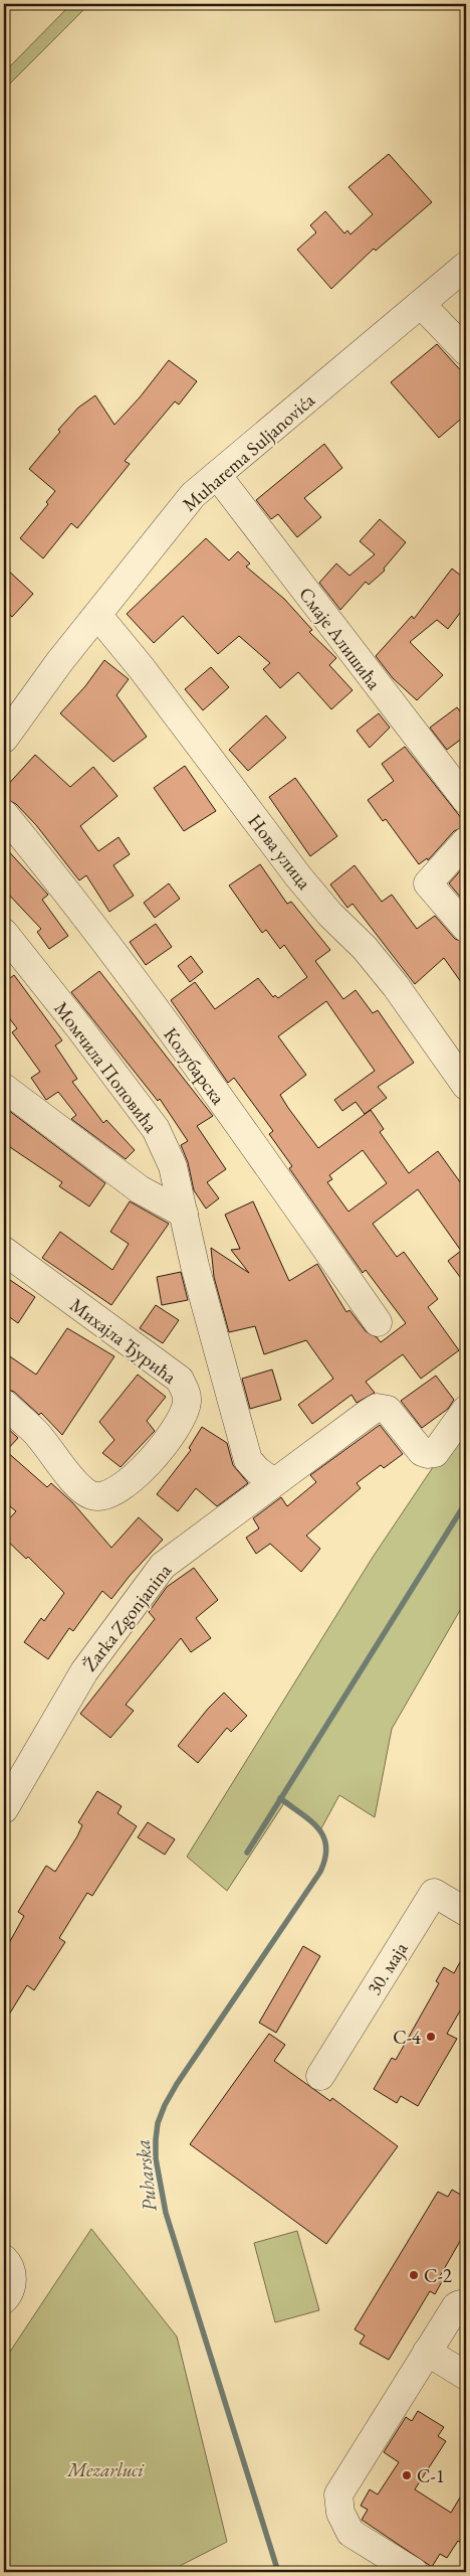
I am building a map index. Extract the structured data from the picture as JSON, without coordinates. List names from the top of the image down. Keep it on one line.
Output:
{"streets":{"street":["Muharema Suljanovića","Смаје Алишића","Нова улица","Колубарска","Момчила Поповића","Михајла Ђурића","Žarka Zgonjanina","30. маја"]},"crossings":[["Muharema Suljanovića","Смаје Алишића"],["Muharema Suljanovića","Нова улица"],["Момчила Поповића","Žarka Zgonjanina"]],"water":["Puharska"],"parks":["Mezarluci"],"places":["C-4","C-2","C-1"]}
